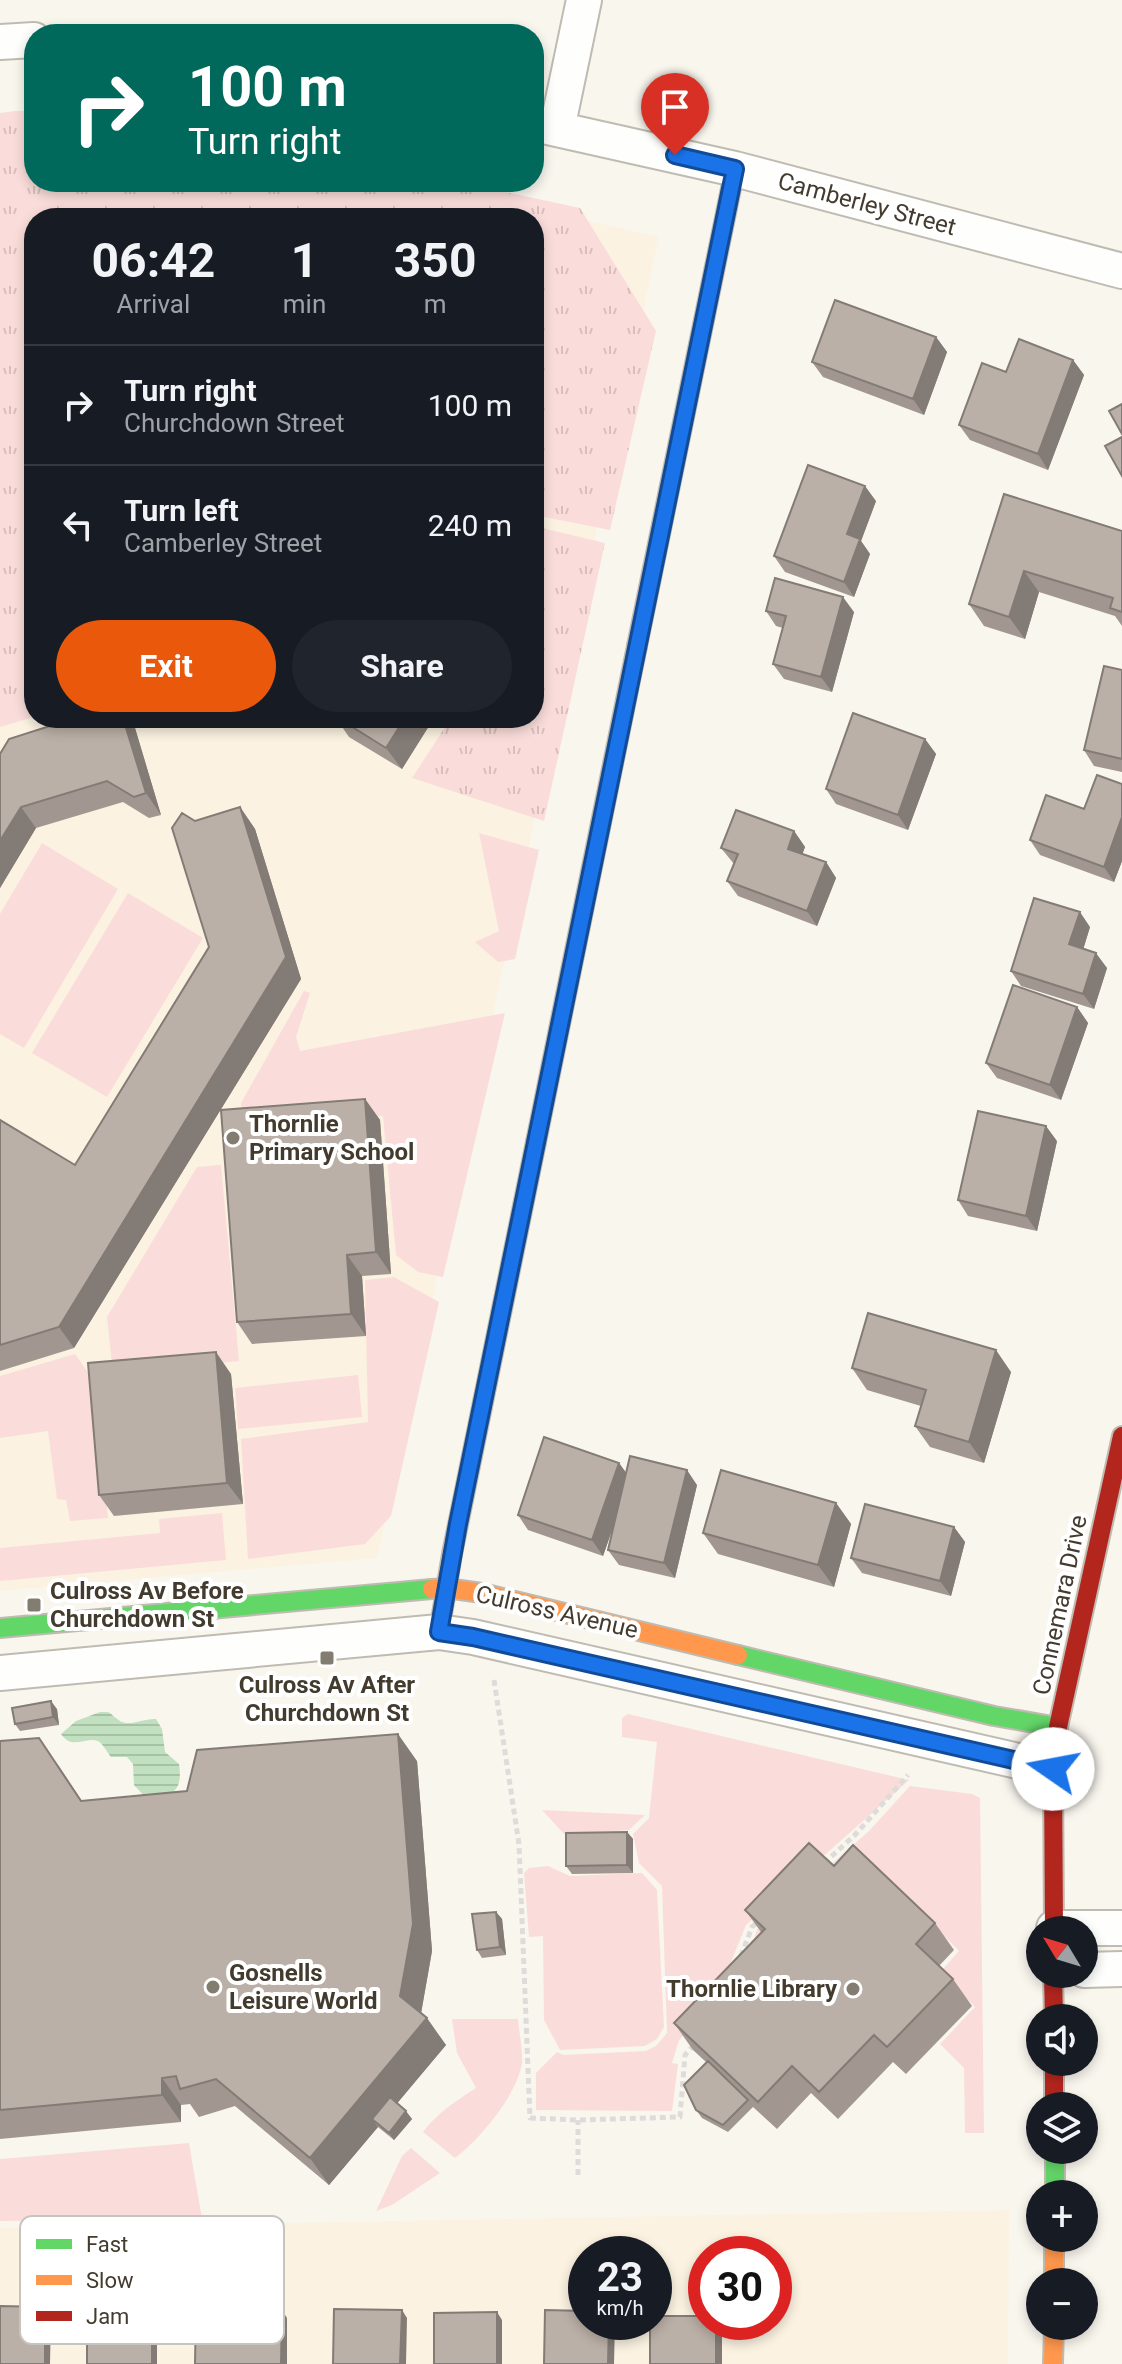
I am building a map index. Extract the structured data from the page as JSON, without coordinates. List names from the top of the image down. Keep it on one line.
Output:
{"streets":{"street":["Camberley Street","Connemara Drive","Culross Avenue"]},"crossings":[["Connemara Drive","Culross Avenue"]],"places":{"other":["Thornlie Primary School","Gosnells Leisure World","Thornlie Library"],"transit":["Culross Av Before Churchdown St","Culross Av After Churchdown St"]},"legend":["Fast","Slow","Jam"],"north":"top left","page":{"turn":["100 m","Turn right"],"eta":["06:42","Arrival","1","min","350","m"],"list":[{"name":"Turn right","note":"Churchdown Street","value":"100 m"},{"name":"Turn left","note":"Camberley Street","value":"240 m"}],"buttons":["Exit","Share"],"map_buttons":["+","−"],"speed":"23 km/h","limit":"30"}}
